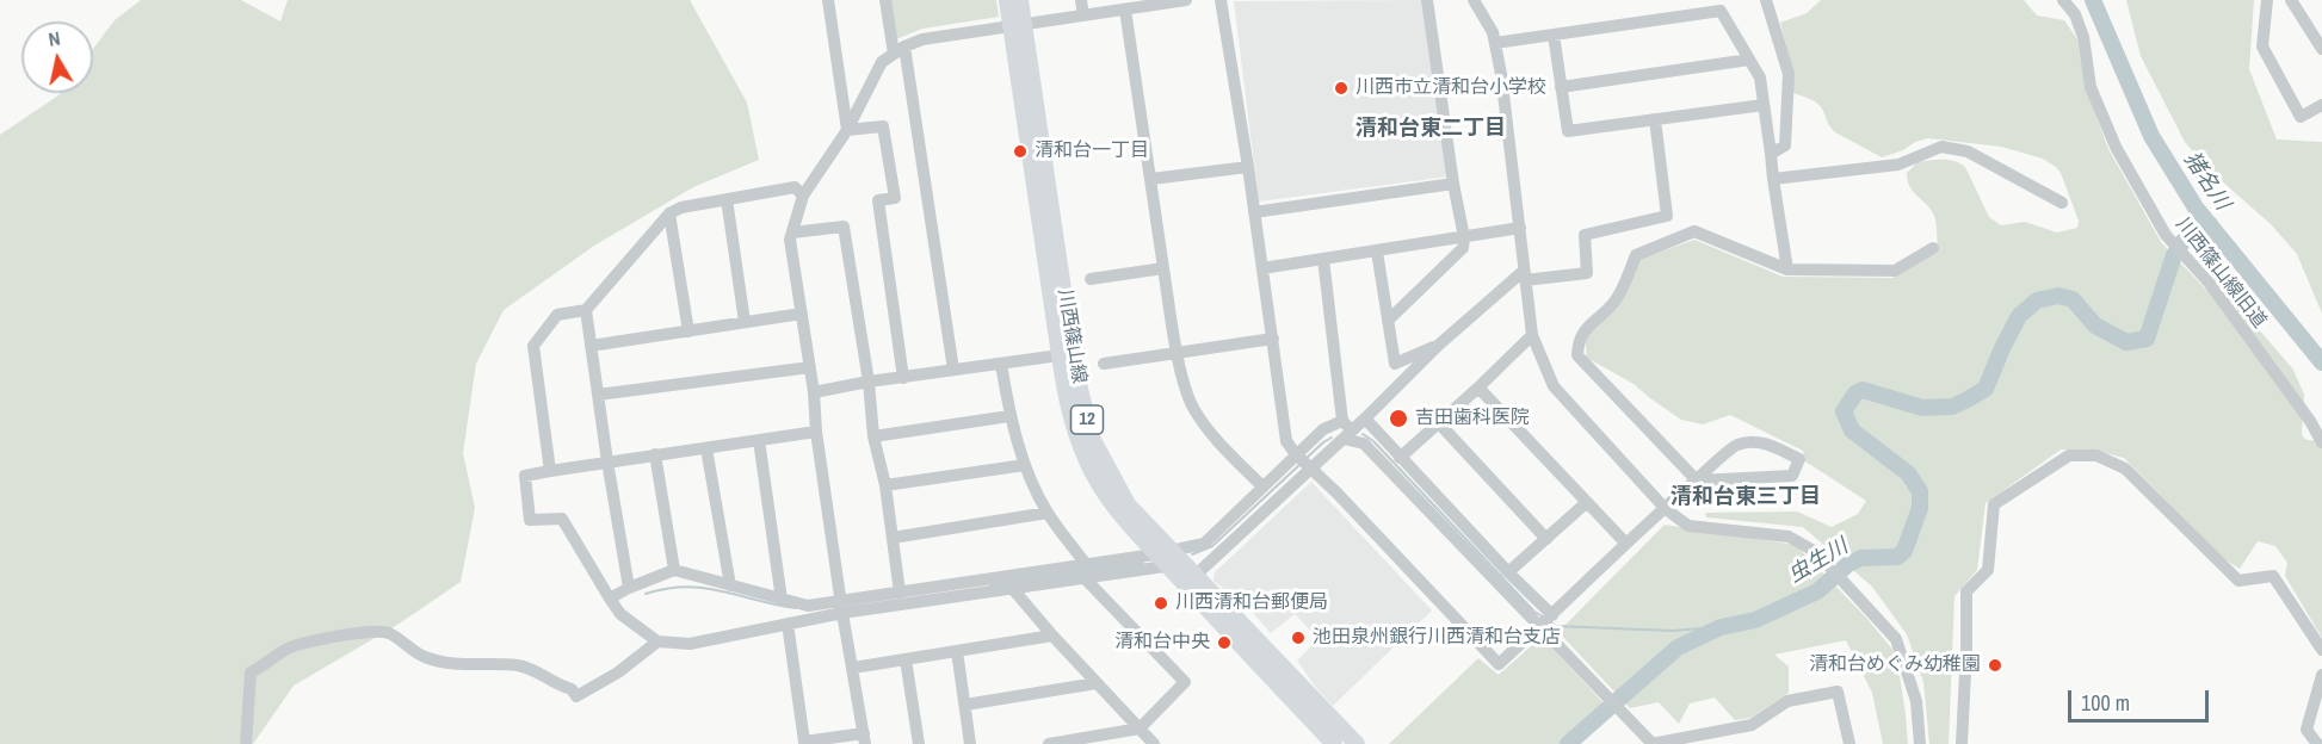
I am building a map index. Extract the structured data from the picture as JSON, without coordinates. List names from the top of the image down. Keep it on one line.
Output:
{"streets":{"main road":["川西篠山線","12"],"street":["川西篠山線旧道"]},"districts":["清和台東二丁目","清和台東三丁目"],"water":["猪名川","虫生川"],"places":["川西市立清和台小学校","清和台一丁目","吉田歯科医院","川西清和台郵便局","池田泉州銀行川西清和台支店","清和台中央","清和台めぐみ幼稚園"],"scale_bar":"100 m","north":"top"}
